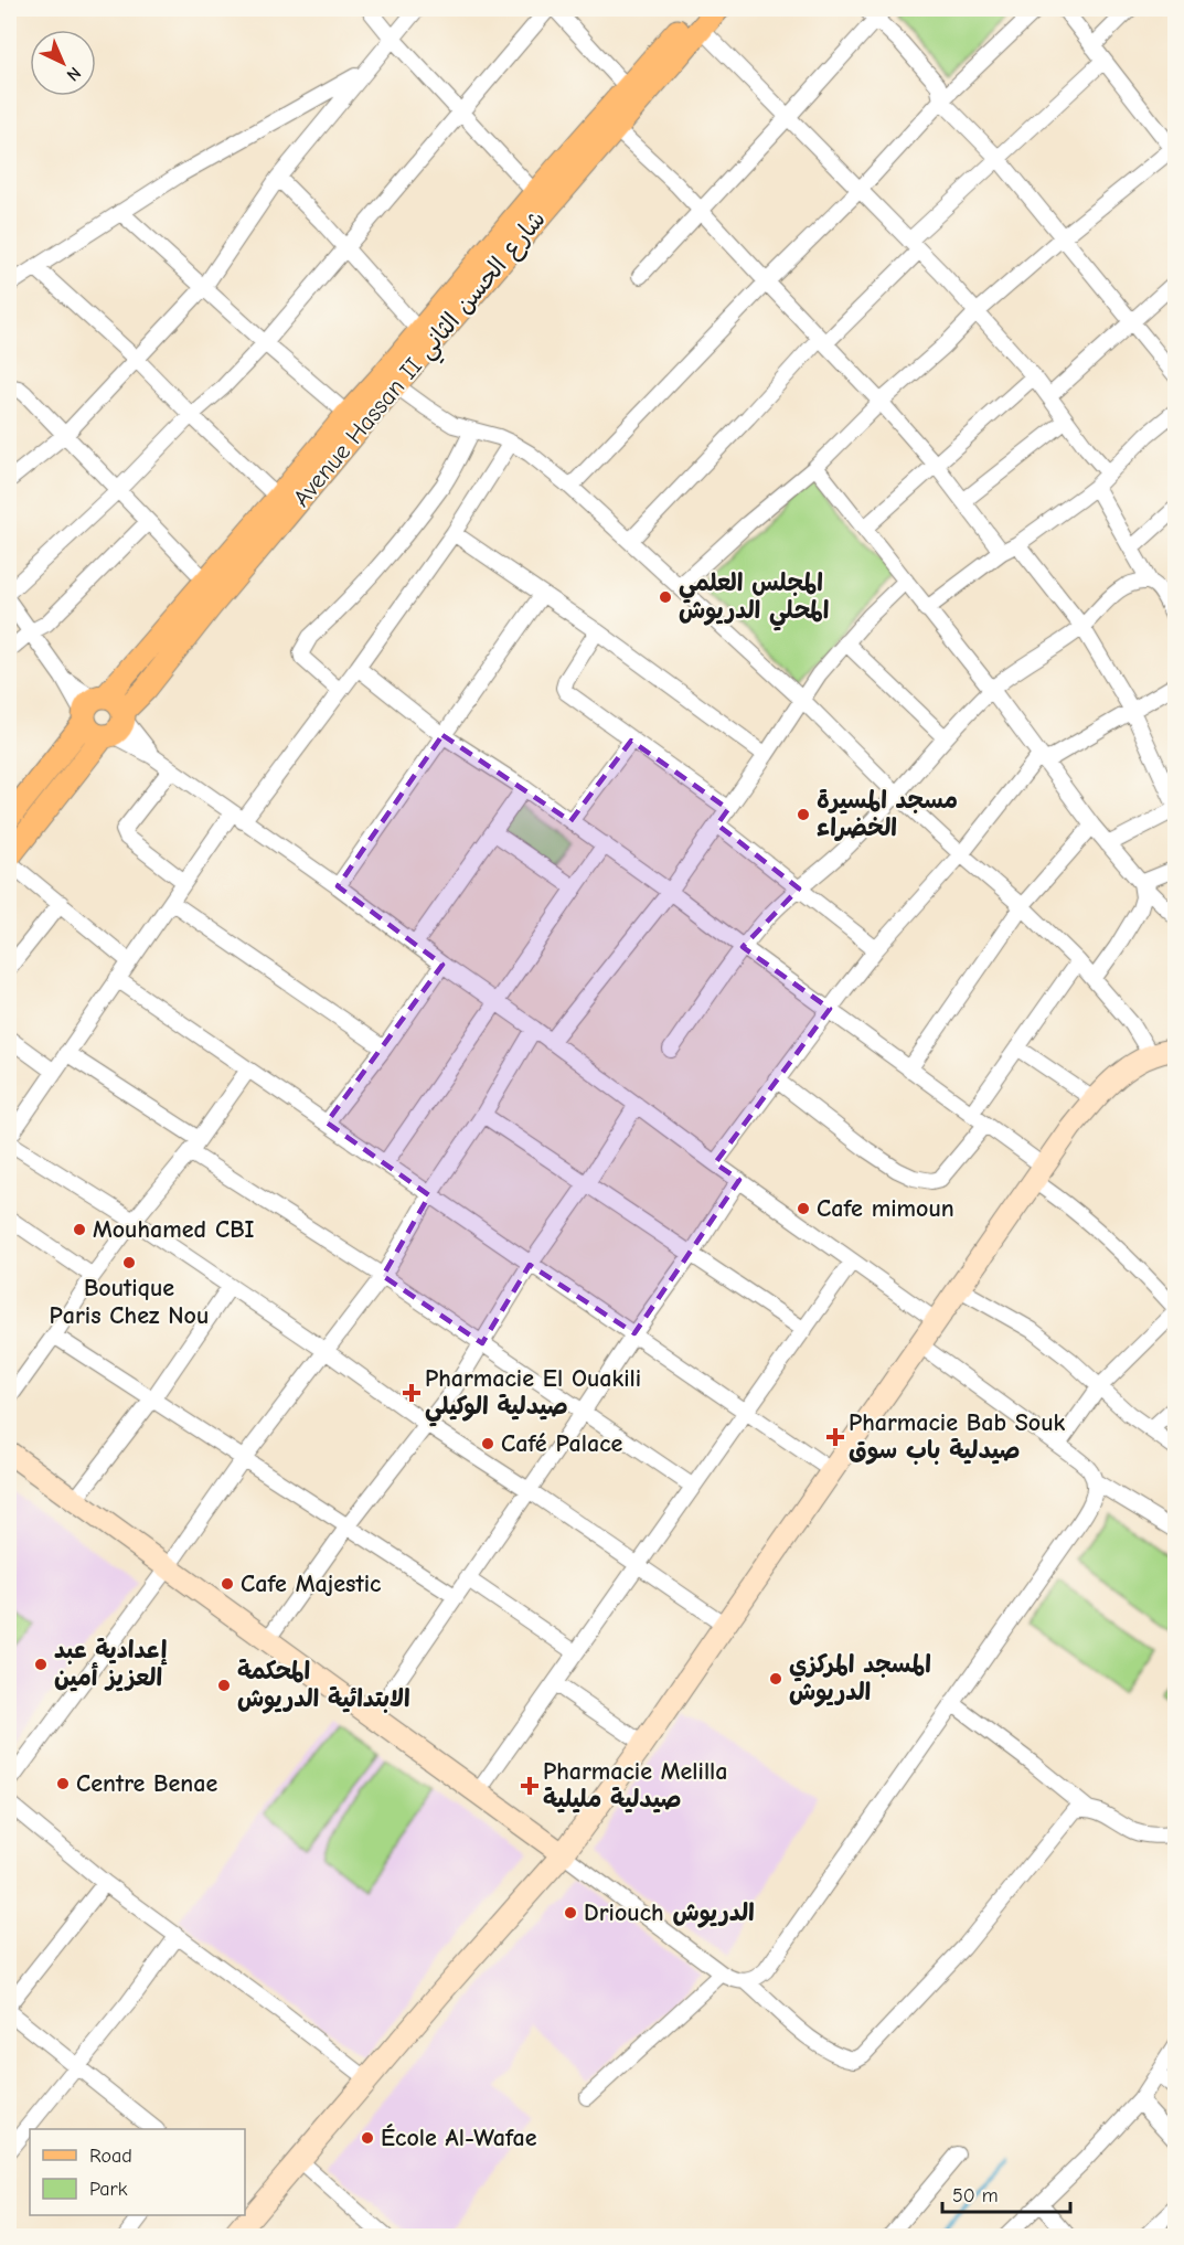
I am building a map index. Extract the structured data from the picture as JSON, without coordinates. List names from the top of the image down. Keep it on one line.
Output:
{"streets":{"main road":["Avenue Hassan II شارع الحسن الثاني"]},"places":{"other":["المجلس العلمي المحلي الدريوش","مسجد المسيرة الخضراء","Cafe mimoun","Mouhamed CBI","Boutique Paris Chez Nou","Café Palace","Cafe Majestic","إعدادية عبد العزيز أمين","المسجد المركزي الدريوش","المحكمة الابتدائية الدريوش","Centre Benae","Driouch الدريوش","École Al-Wafae"],"health":["Pharmacie El Ouakili صيدلية الوكيلي","Pharmacie Bab Souk صيدلية باب سوق","Pharmacie Melilla صيدلية مليلية"]},"legend":["Road","Park"],"scale_bar":"50 m","north":"bottom right"}
